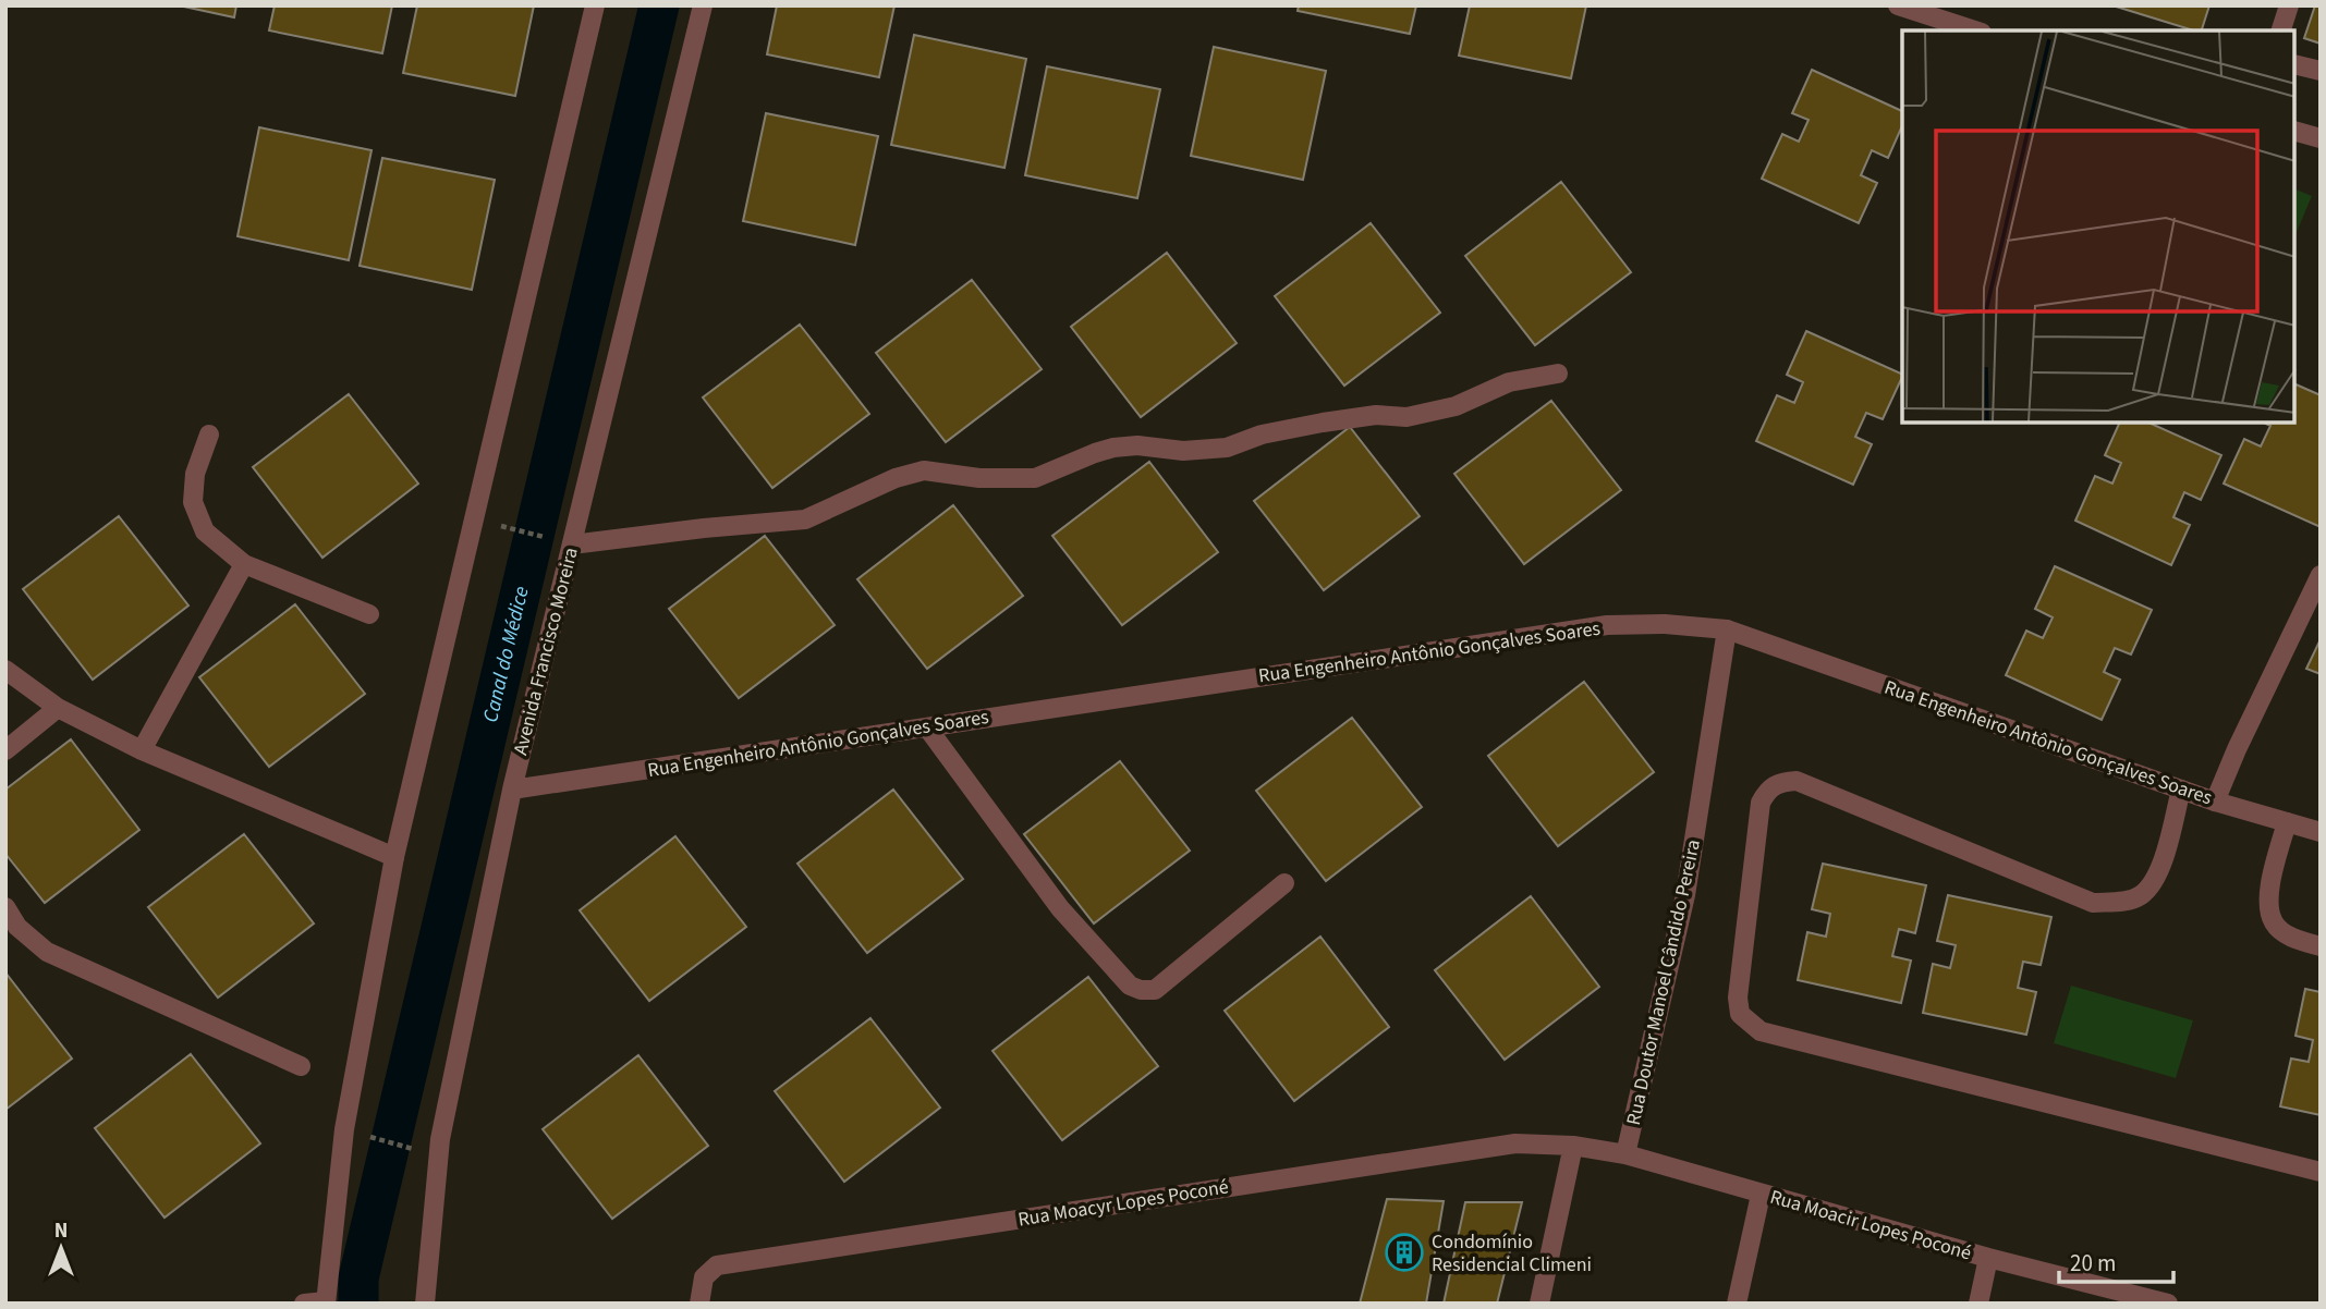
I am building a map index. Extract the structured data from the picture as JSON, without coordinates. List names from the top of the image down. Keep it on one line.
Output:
{"streets":{"street":["Avenida Francisco Moreira","Rua Engenheiro Antônio Gonçalves Soares","Rua Doutor Manoel Cândido Pereira","Rua Moacyr Lopes Poconé","Rua Moacir Lopes Poconé"]},"crossings":[["Avenida Francisco Moreira","Rua Engenheiro Antônio Gonçalves Soares"],["Rua Engenheiro Antônio Gonçalves Soares","Rua Doutor Manoel Cândido Pereira"],["Rua Doutor Manoel Cândido Pereira","Rua Moacir Lopes Poconé"],["Rua Moacyr Lopes Poconé","Rua Moacir Lopes Poconé"]],"water":["Canal do Médice"],"places":{"building":["Condomínio Residencial Climeni"]},"scale_bar":"20 m","north":"top"}
